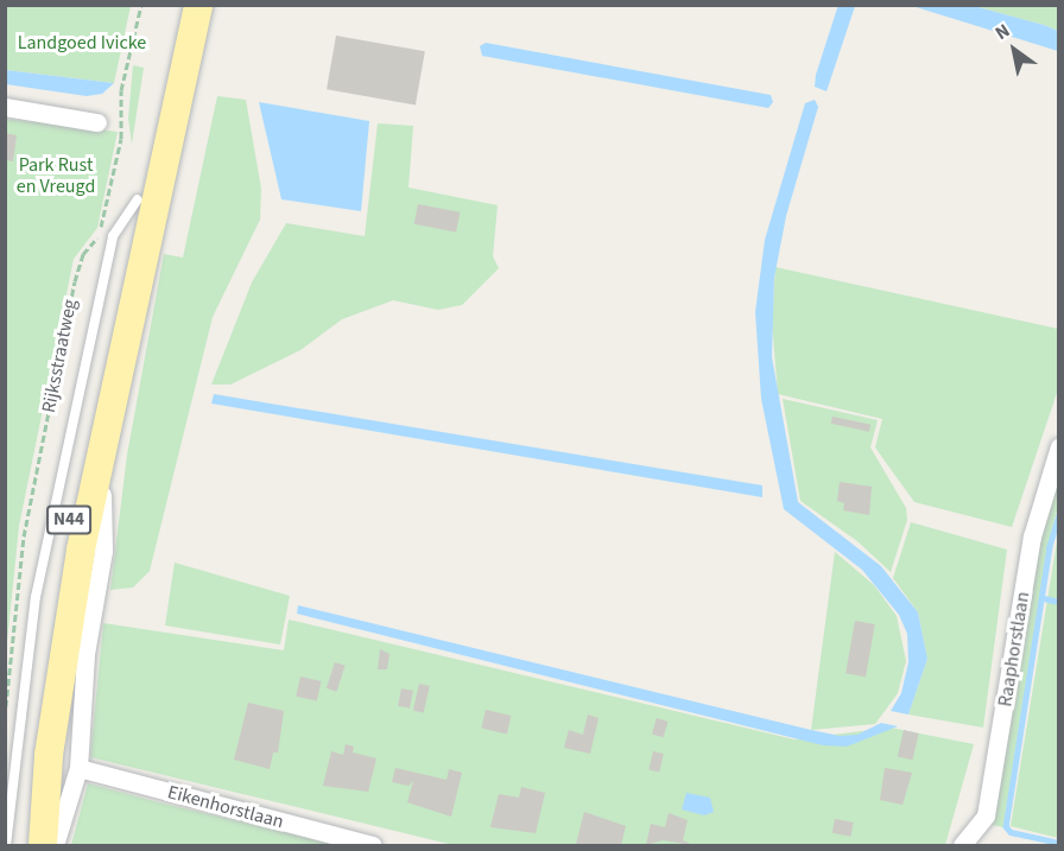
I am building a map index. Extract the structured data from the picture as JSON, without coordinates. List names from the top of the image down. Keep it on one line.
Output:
{"streets":{"main road":["Rijksstraatweg","N44"],"street":["Raaphorstlaan","Eikenhorstlaan"]},"crossings":[["N44","Eikenhorstlaan"]],"parks":["Landgoed Ivicke","Park Rust en Vreugd"],"north":"top left"}
